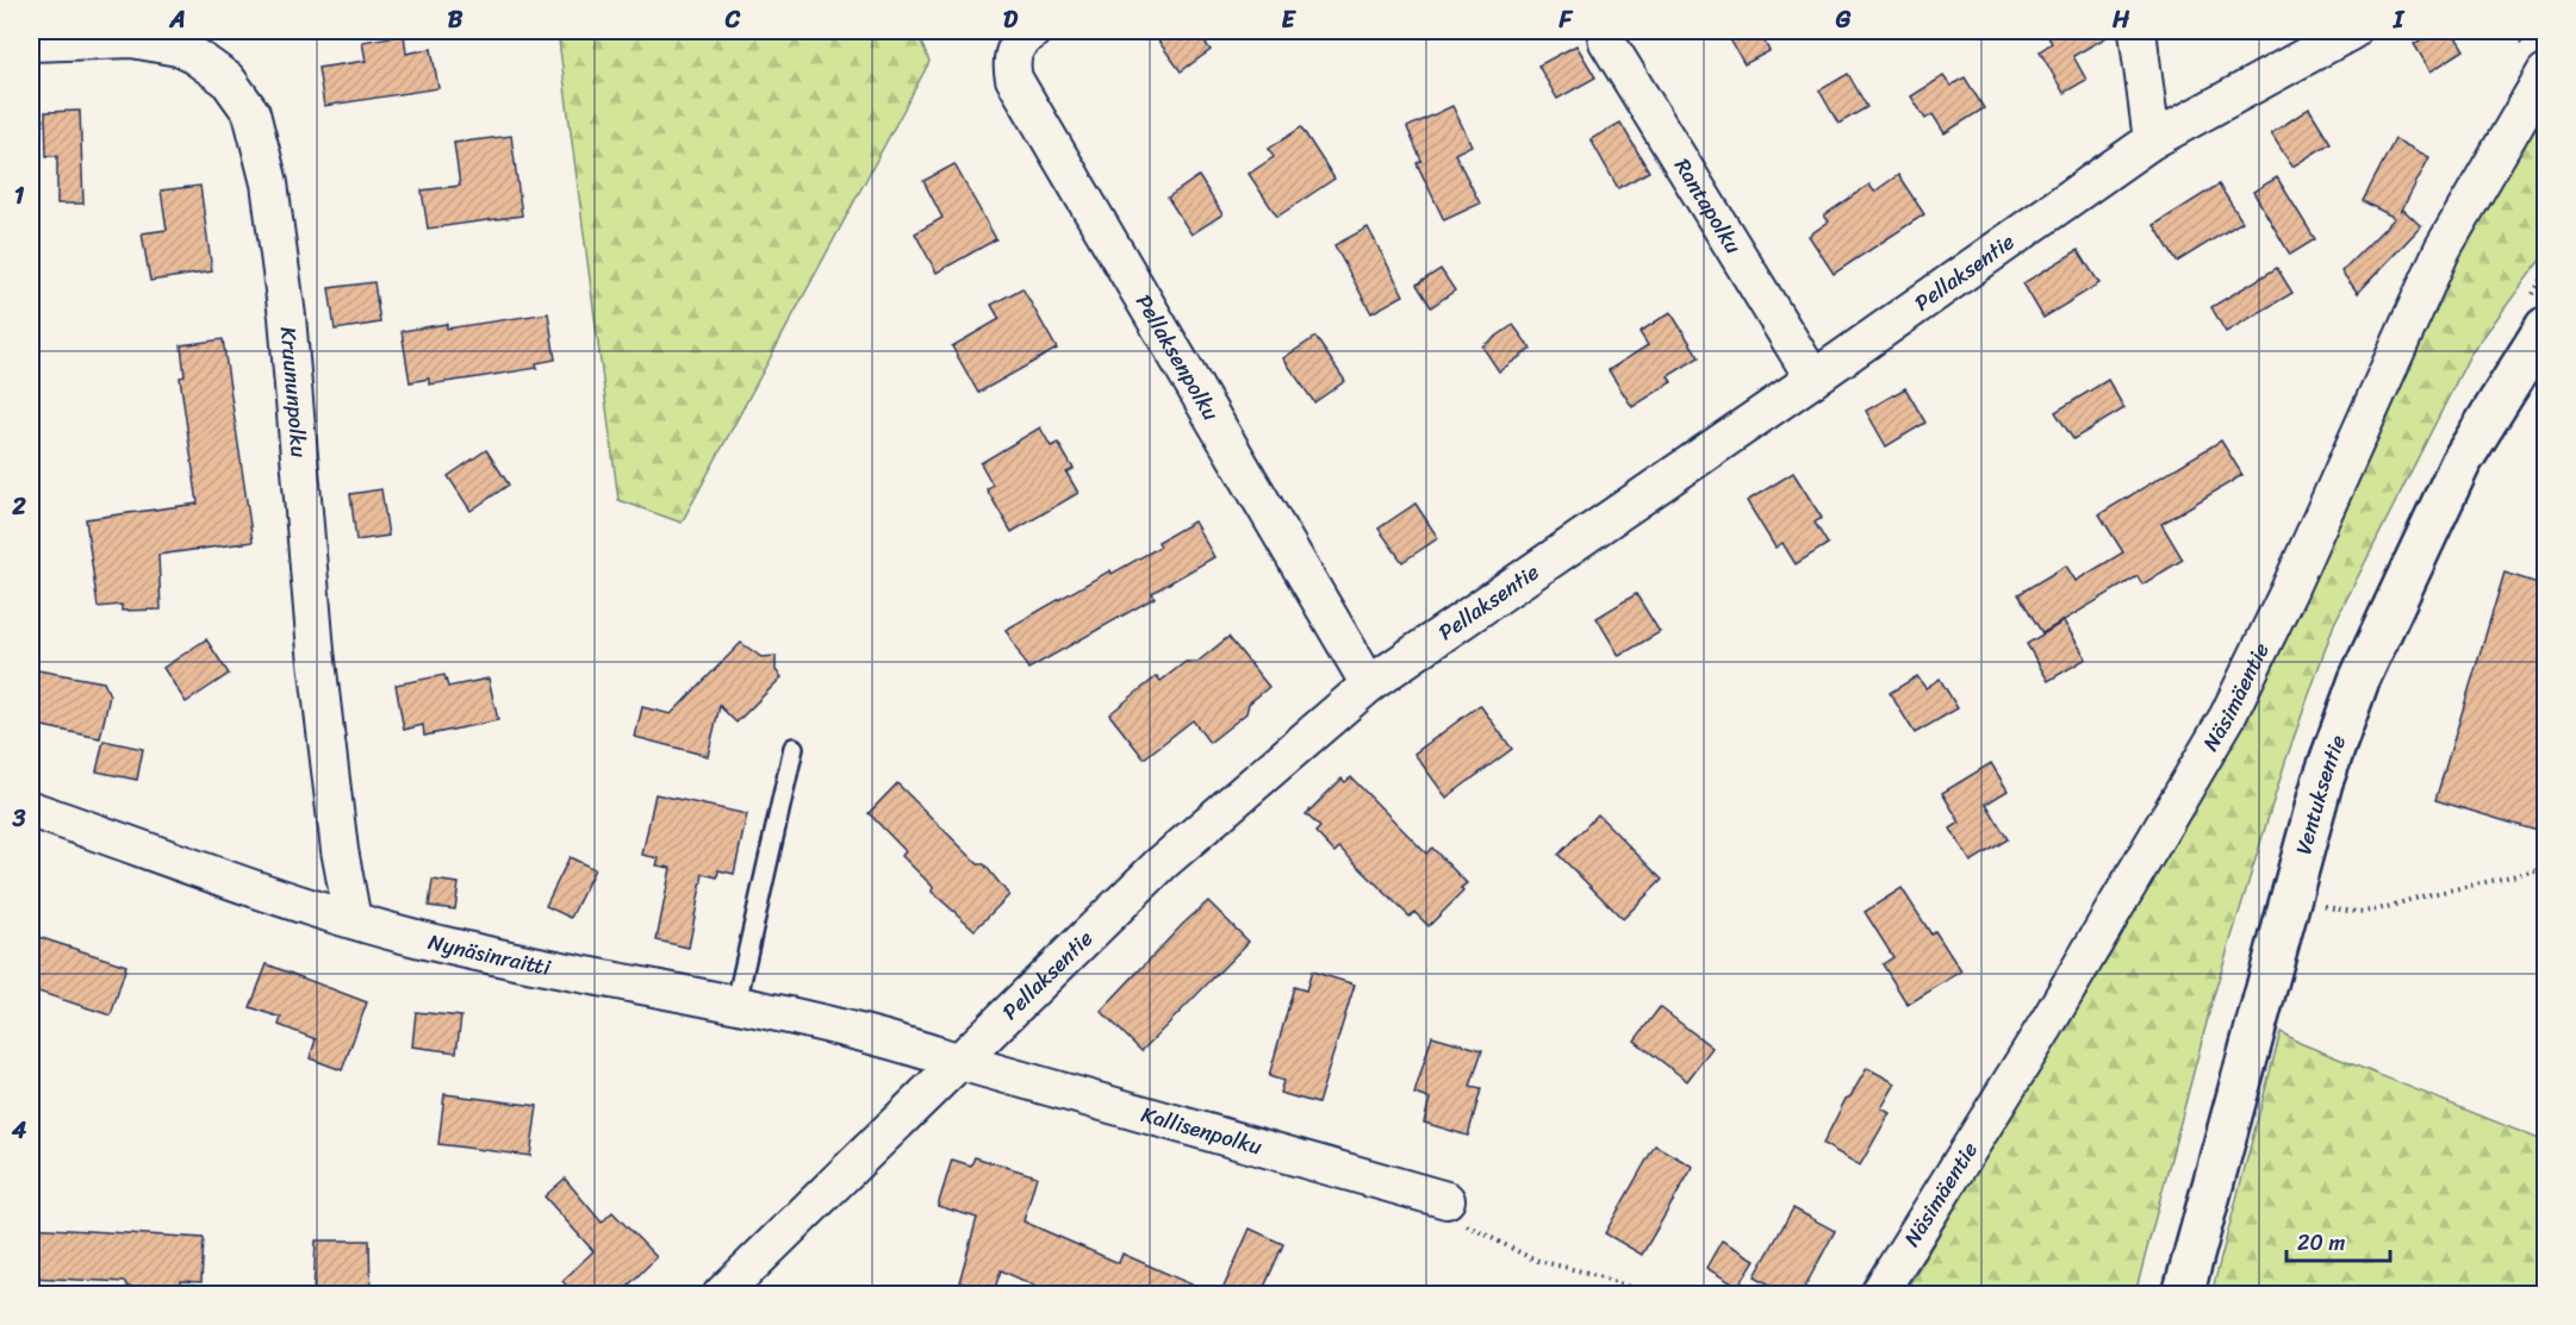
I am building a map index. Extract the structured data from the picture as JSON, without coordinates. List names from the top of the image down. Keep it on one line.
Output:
{"streets":{"main road":["Ventuksentie"],"street":["Rantapolku","Pellaksentie","Pellaksenpolku","Kruununpolku","Näsimäentie","Nynäsinraitti","Kallisenpolku"]},"crossings":[["Rantapolku","Pellaksentie"],["Pellaksentie","Pellaksenpolku"],["Pellaksentie","Nynäsinraitti"],["Pellaksentie","Kallisenpolku"],["Kruununpolku","Nynäsinraitti"],["Nynäsinraitti","Kallisenpolku"]],"scale_bar":"20 m","grid":{"columns":["A","B","C","D","E","F","G","H","I"],"rows":["1","2","3","4"]}}
